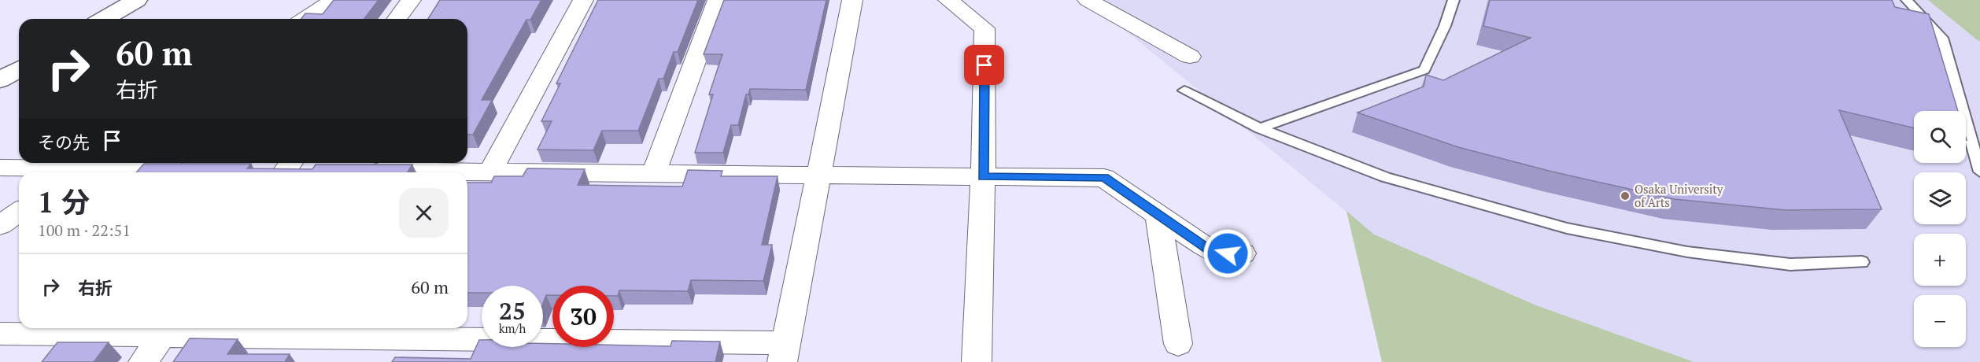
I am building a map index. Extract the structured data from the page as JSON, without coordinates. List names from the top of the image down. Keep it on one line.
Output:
{"places":["Osaka University of Arts"],"page":{"turn":["60 m","右折"],"map_buttons":["+","−"],"then":"その先","heading":["1 分","100 m · 22:51"],"list":[{"name":"右折","value":"60 m"}],"speed":"25 km/h","limit":"30"}}
